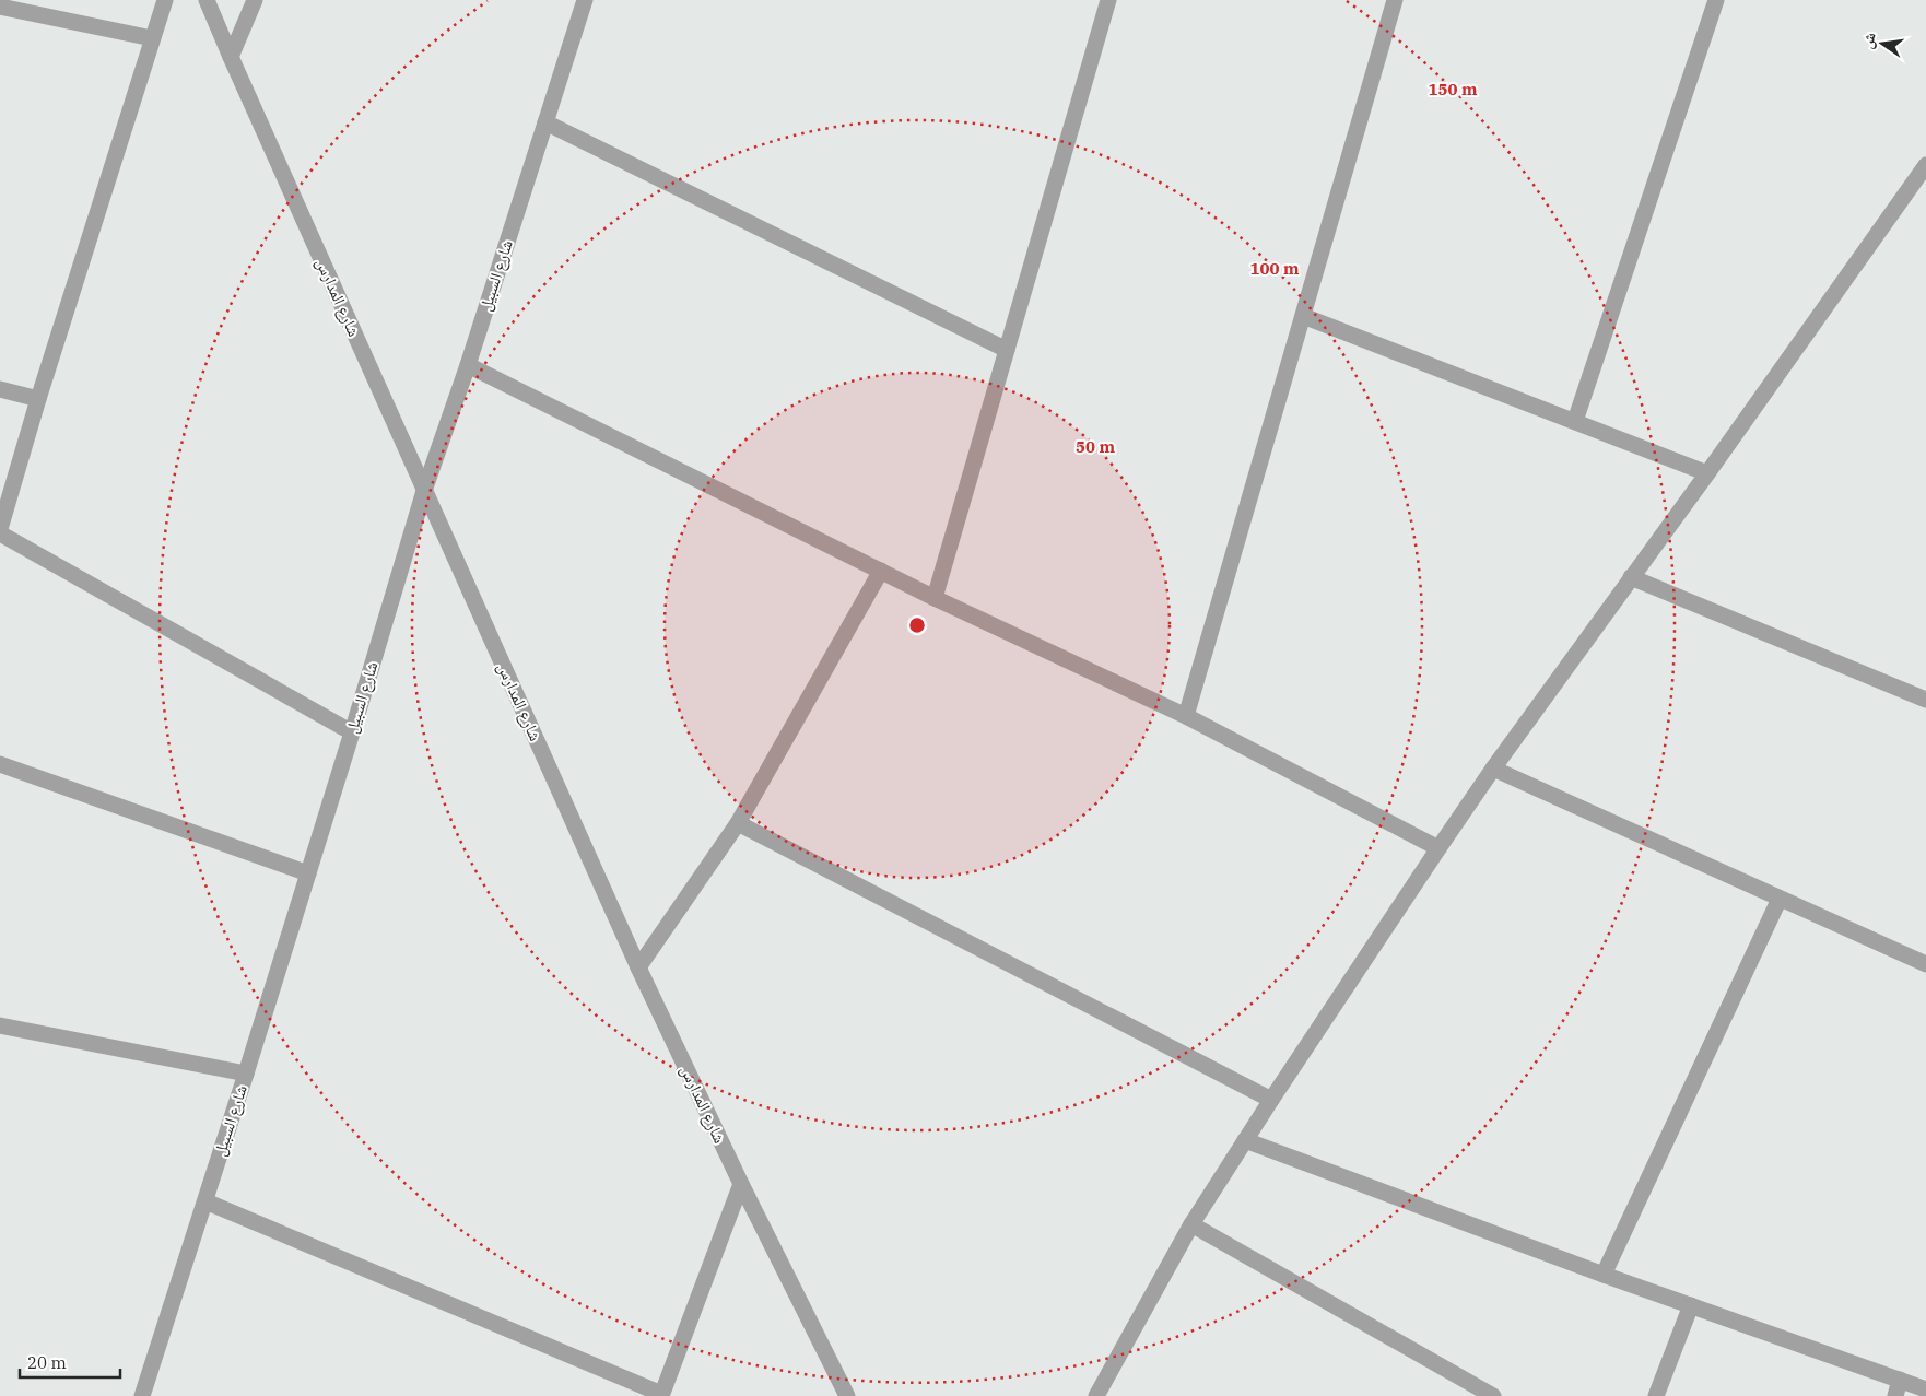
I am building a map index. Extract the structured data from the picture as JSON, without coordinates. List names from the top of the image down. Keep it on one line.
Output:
{"streets":{"street":["شارع السبيل","شارع المدارس"]},"crossings":[["شارع السبيل","شارع المدارس"]],"scale_bar":"20 m","north":"left","rings":["150 m","100 m","50 m"]}
